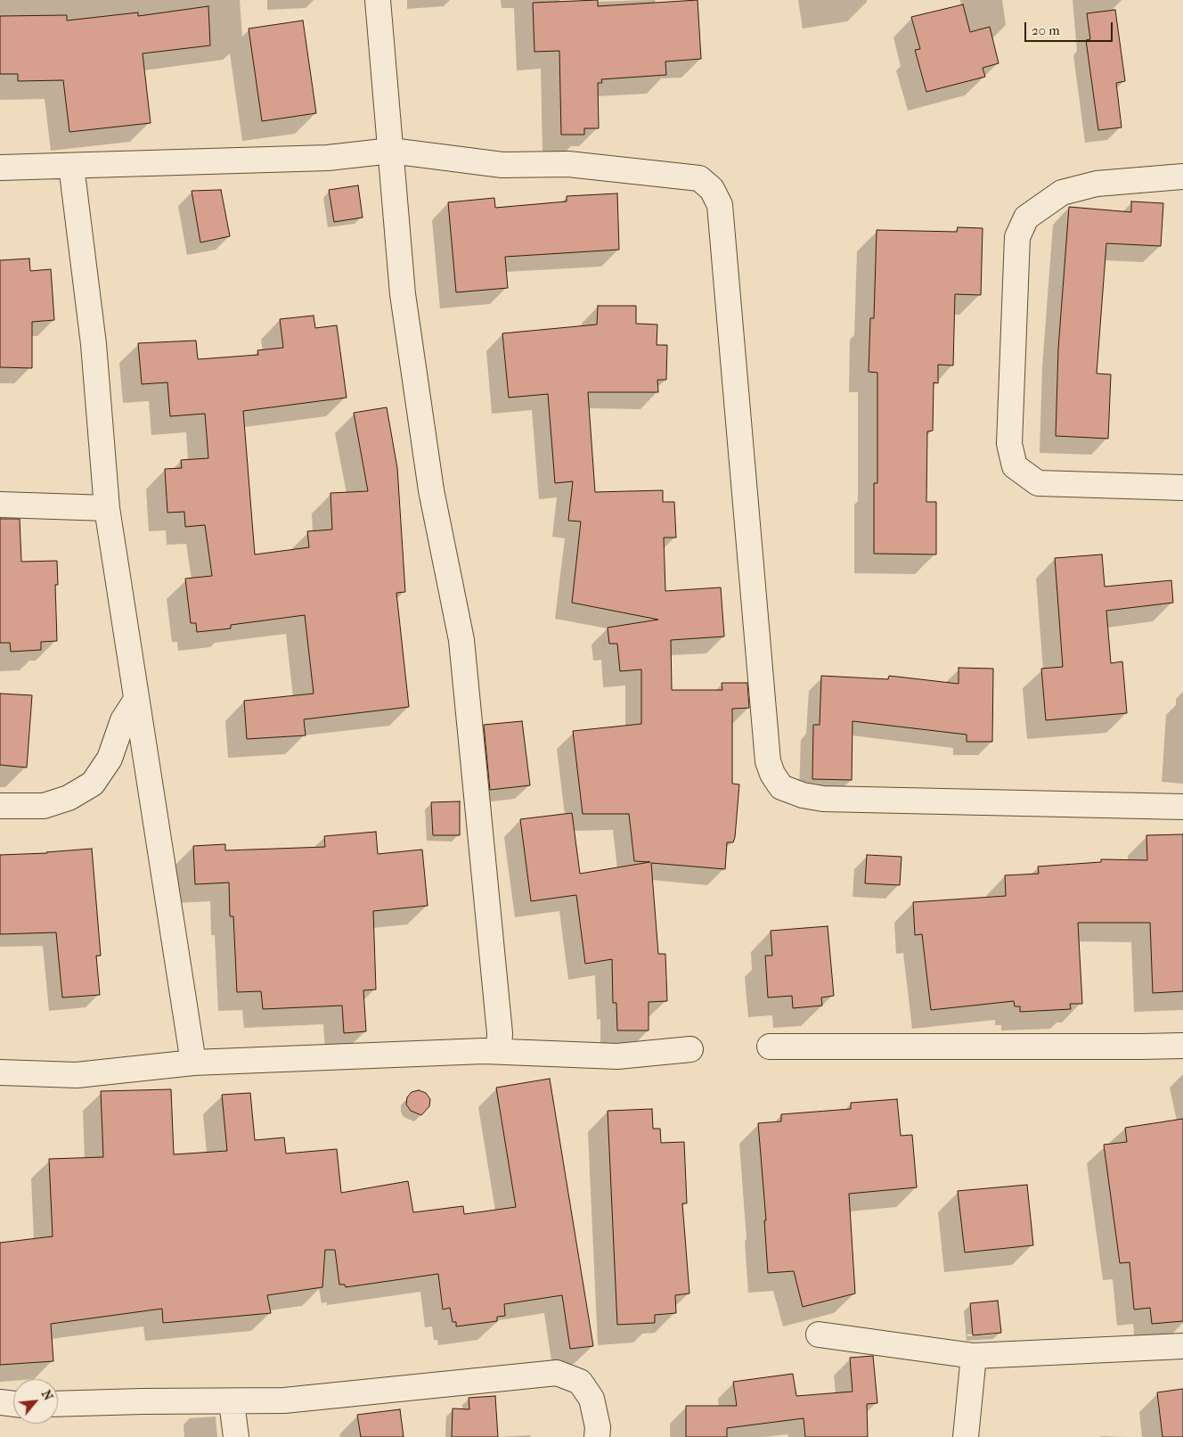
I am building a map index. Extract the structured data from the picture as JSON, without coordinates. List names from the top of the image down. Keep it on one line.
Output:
{"scale_bar":"20 m","north":"top right"}
